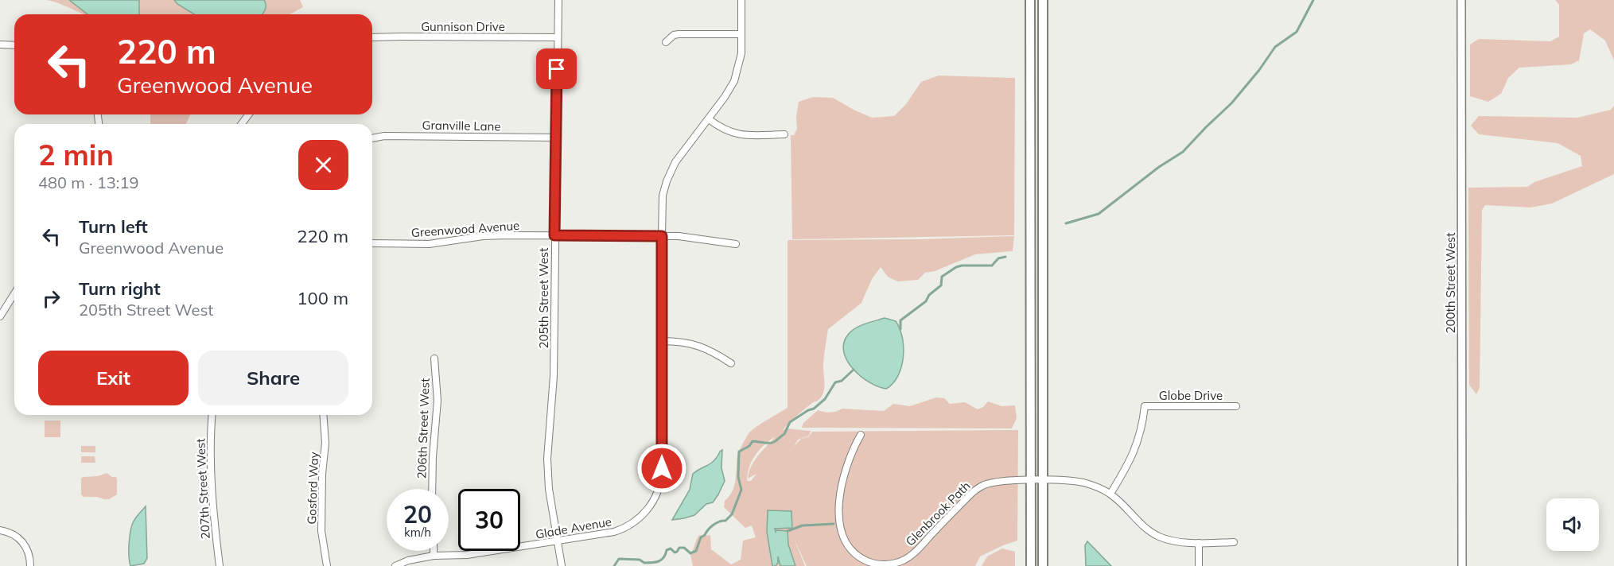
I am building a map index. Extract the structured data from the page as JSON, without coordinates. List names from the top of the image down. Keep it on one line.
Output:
{"streets":{"street":["Gunnison Drive","Granville Lane","Greenwood Avenue","200th Street West","205th Street West","Globe Drive","206th Street West","Gosford Way","207th Street West","Glenbrook Path","Glade Avenue"]},"crossings":[["Gunnison Drive","205th Street West"],["Granville Lane","205th Street West"],["Greenwood Avenue","205th Street West"],["Greenwood Avenue","Glade Avenue"],["205th Street West","Glade Avenue"],["Globe Drive","Glenbrook Path"]],"page":{"turn":["220 m","Greenwood Avenue"],"heading":["2 min","480 m · 13:19"],"list":[{"name":"Turn left","note":"Greenwood Avenue","value":"220 m"},{"name":"Turn right","note":"205th Street West","value":"100 m"}],"buttons":["Exit","Share"],"speed":"20 km/h","limit":"30"}}
